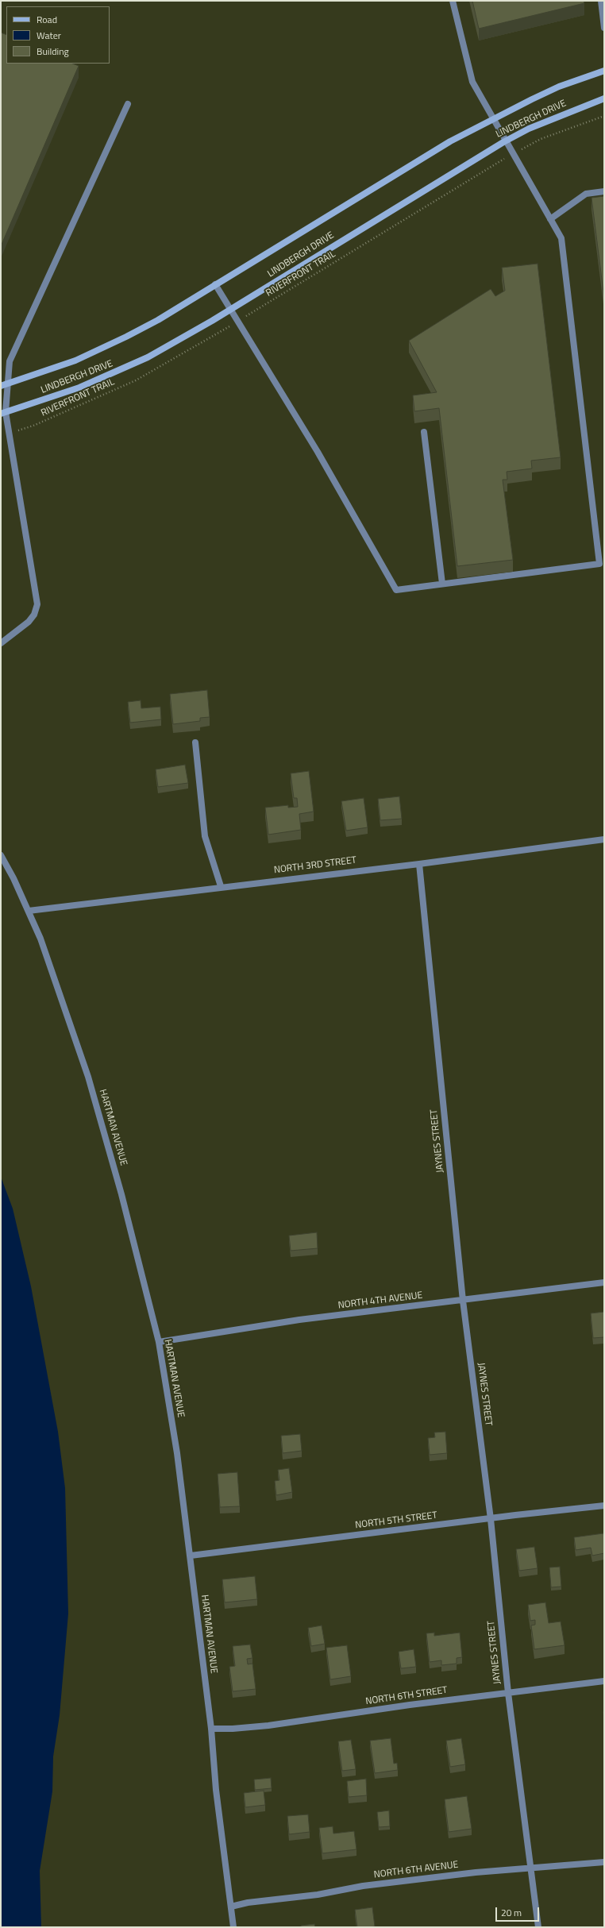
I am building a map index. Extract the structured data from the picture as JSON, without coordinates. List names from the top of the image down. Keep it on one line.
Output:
{"streets":{"street":["LINDBERGH DRIVE","NORTH 3RD STREET","HARTMAN AVENUE","JAYNES STREET","NORTH 4TH AVENUE","NORTH 5TH STREET","NORTH 6TH STREET","NORTH 6TH AVENUE"],"path":["RIVERFRONT TRAIL"]},"crossings":[["NORTH 3RD STREET","HARTMAN AVENUE"],["NORTH 3RD STREET","JAYNES STREET"],["HARTMAN AVENUE","NORTH 4TH AVENUE"],["HARTMAN AVENUE","NORTH 5TH STREET"],["HARTMAN AVENUE","NORTH 6TH STREET"],["HARTMAN AVENUE","NORTH 6TH AVENUE"],["JAYNES STREET","NORTH 4TH AVENUE"],["JAYNES STREET","NORTH 5TH STREET"],["JAYNES STREET","NORTH 6TH STREET"],["JAYNES STREET","NORTH 6TH AVENUE"]],"legend":["Road","Water","Building"],"scale_bar":"20 m"}
